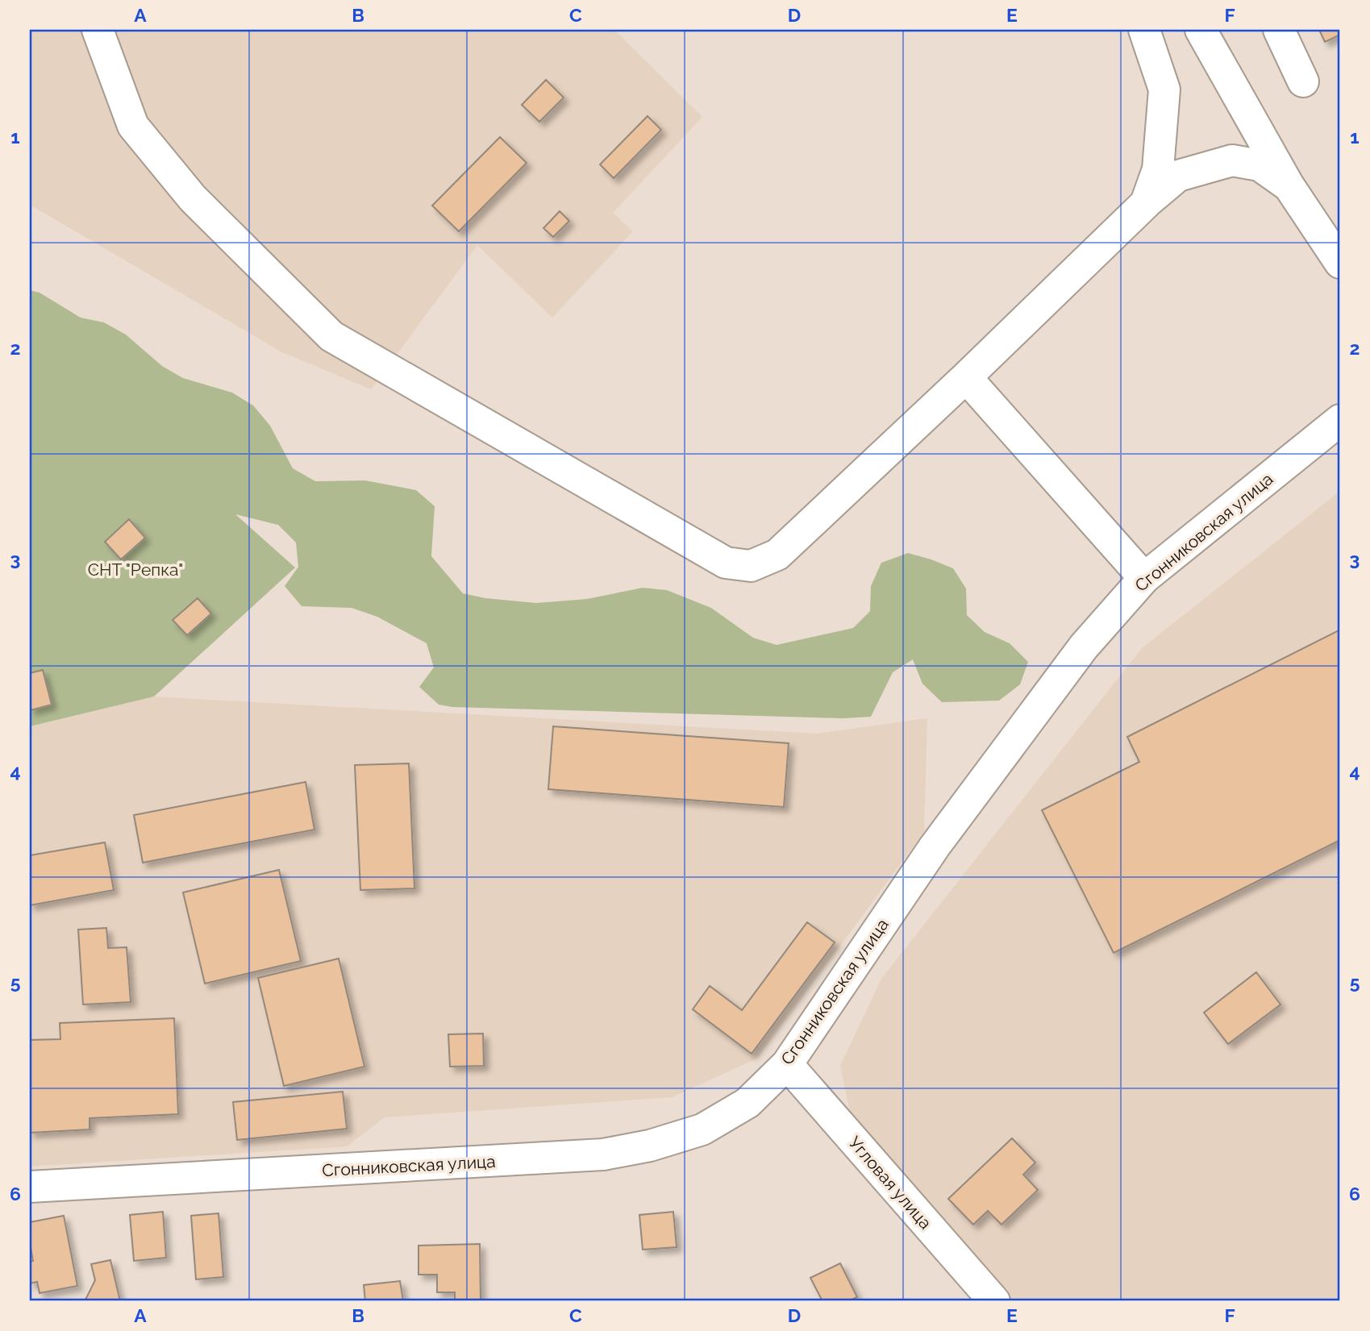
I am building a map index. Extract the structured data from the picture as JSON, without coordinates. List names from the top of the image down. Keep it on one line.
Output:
{"streets":{"street":["Сгонниковская улица","Угловая улица"]},"crossings":[["Сгонниковская улица","Угловая улица"]],"parks":["СНТ \"Репка\""],"grid":{"columns":["A","B","C","D","E","F"],"rows":["1","2","3","4","5","6"]}}
